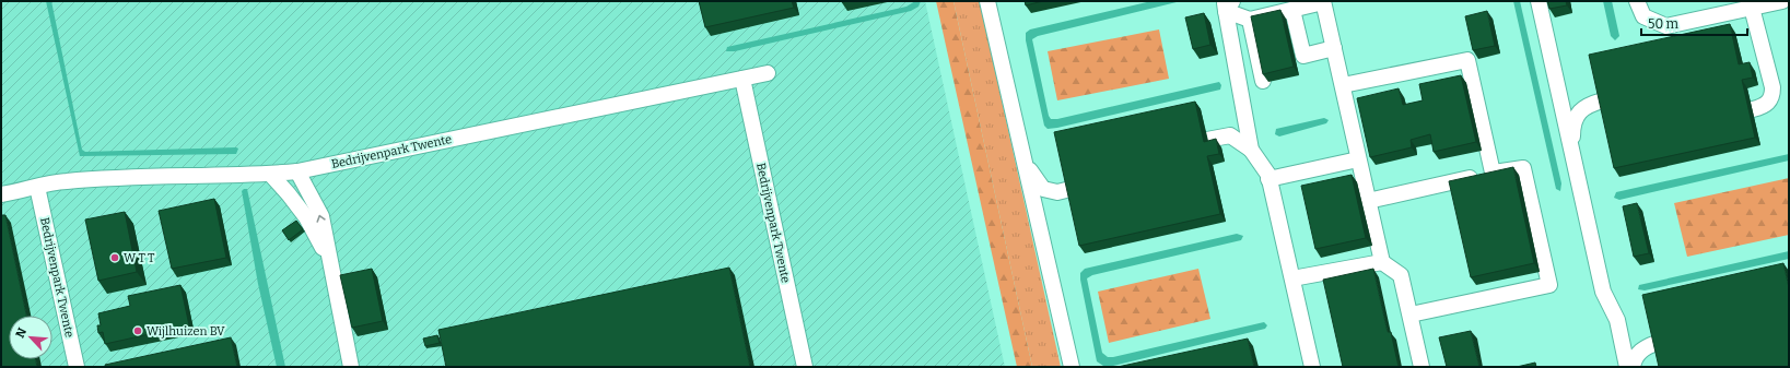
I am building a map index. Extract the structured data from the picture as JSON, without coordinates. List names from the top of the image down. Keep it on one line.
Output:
{"streets":{"street":["Bedrijvenpark Twente"]},"places":["W T T","Wijlhuizen BV"],"scale_bar":"50 m","north":"top left"}
